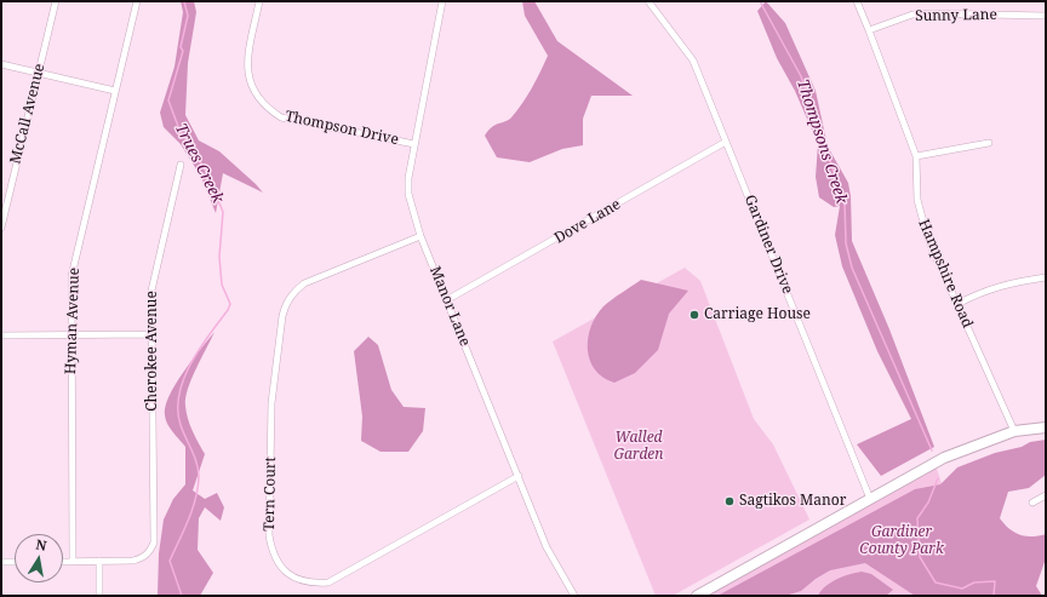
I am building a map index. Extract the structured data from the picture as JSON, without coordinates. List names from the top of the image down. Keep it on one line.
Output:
{"streets":{"street":["Sunny Lane","McCall Avenue","Thompson Drive","Dove Lane","Gardiner Drive","Hampshire Road","Manor Lane","Hyman Avenue","Cherokee Avenue","Tern Court"]},"crossings":[["Sunny Lane","Hampshire Road"],["Thompson Drive","Manor Lane"],["Dove Lane","Gardiner Drive"],["Dove Lane","Manor Lane"],["Manor Lane","Tern Court"]],"water":["Thompsons Creek","Trues Creek"],"parks":["Walled Garden","Gardiner County Park"],"places":["Carriage House","Sagtikos Manor"],"north":"top"}
